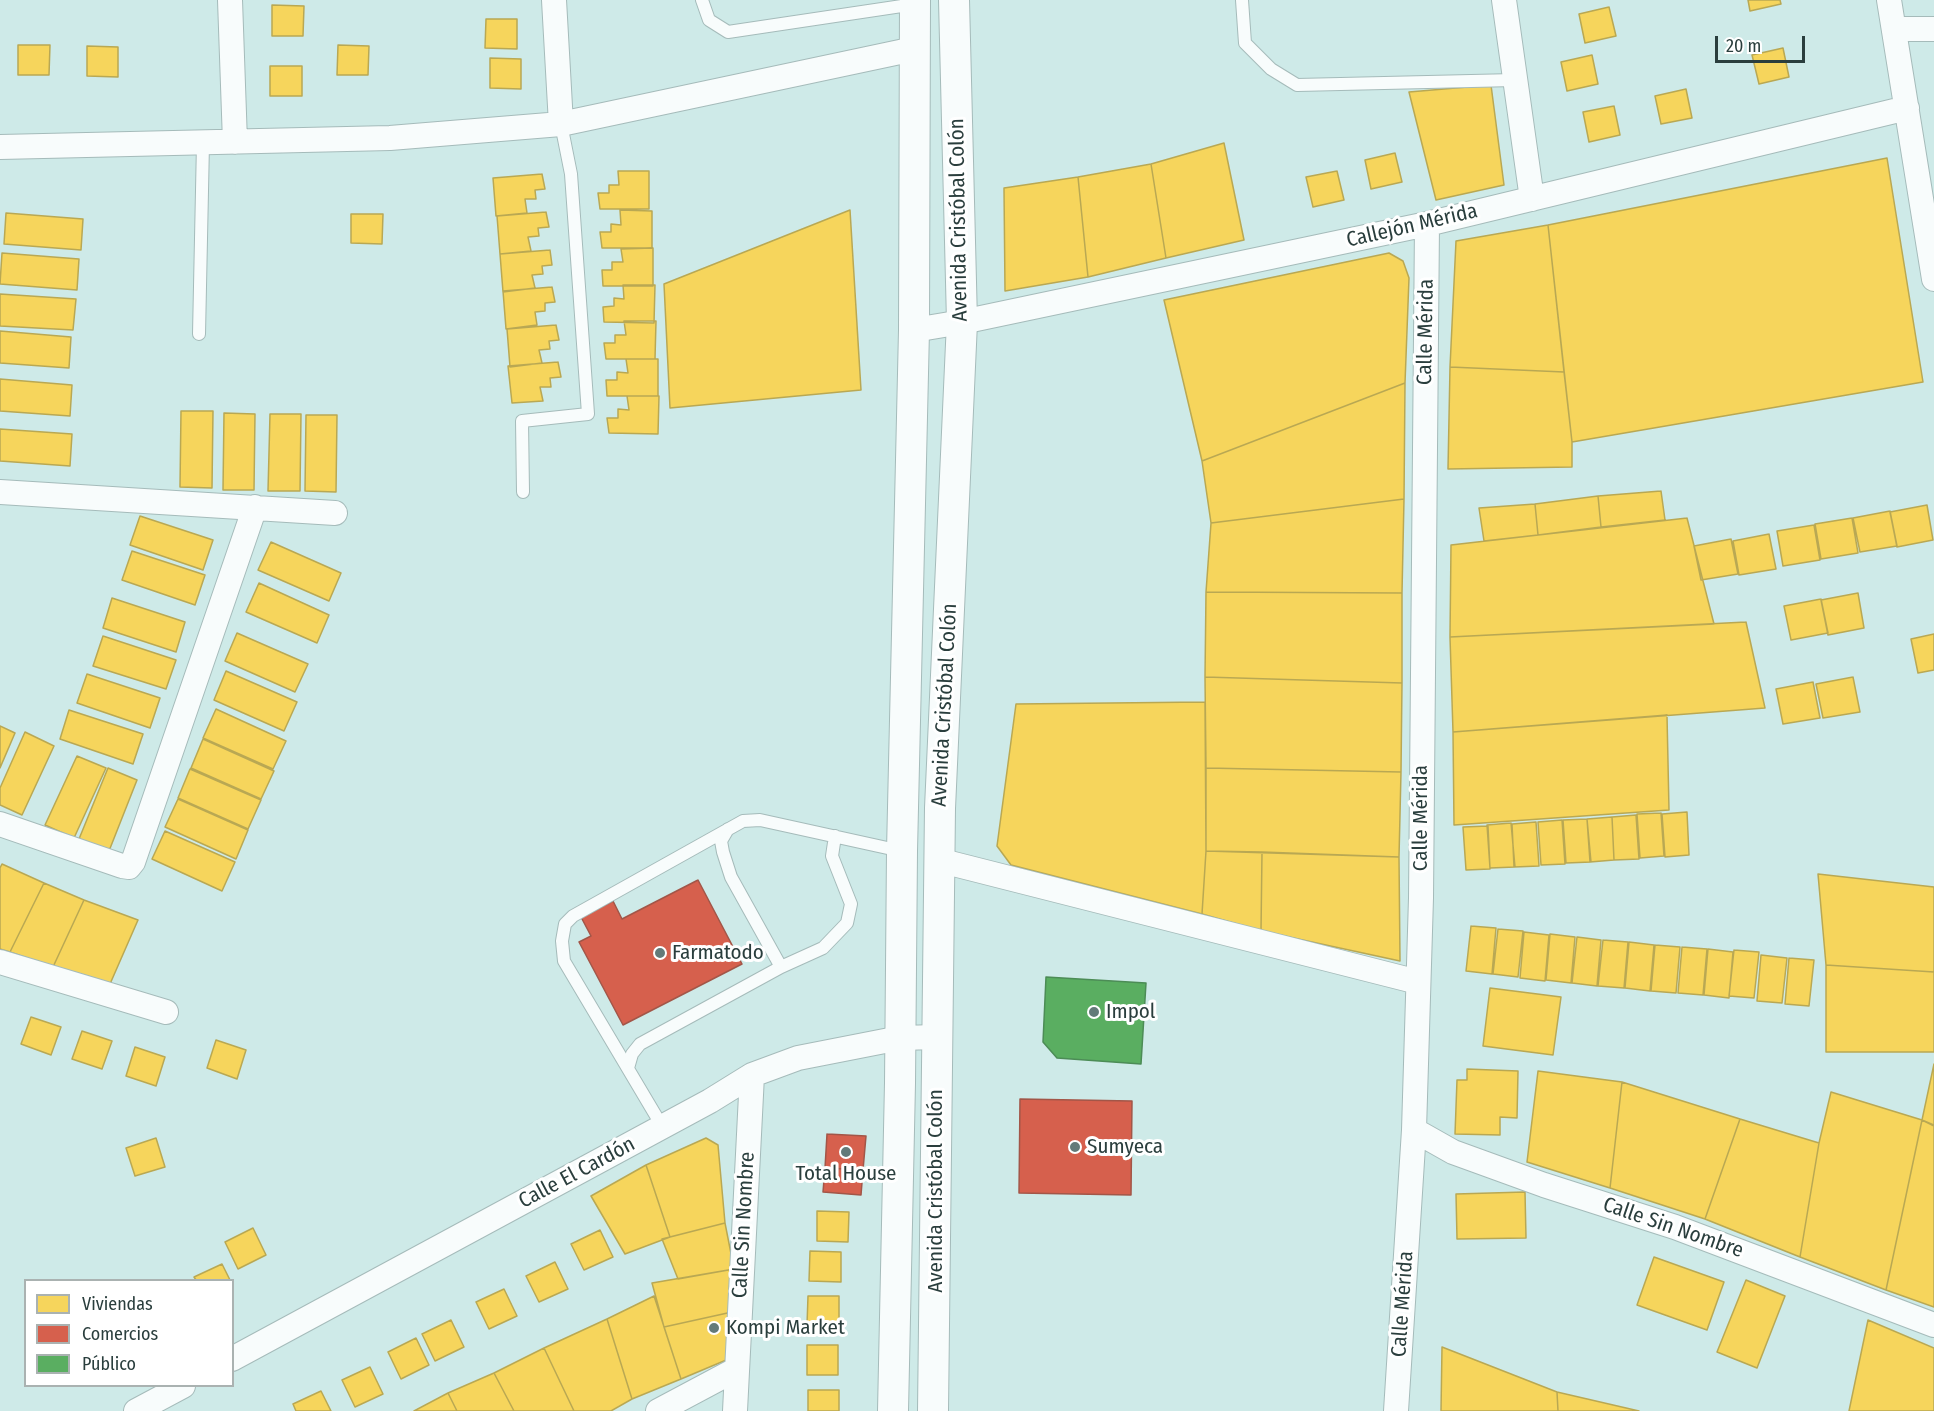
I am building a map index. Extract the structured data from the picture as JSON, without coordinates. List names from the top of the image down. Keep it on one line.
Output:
{"streets":{"street":["Avenida Cristóbal Colón","Callejón Mérida","Calle Mérida","Calle El Cardón","Calle Sin Nombre"]},"crossings":[["Avenida Cristóbal Colón","Callejón Mérida"],["Avenida Cristóbal Colón","Calle El Cardón"],["Callejón Mérida","Calle Mérida"],["Calle Mérida","Calle Sin Nombre"],["Calle El Cardón","Calle Sin Nombre"]],"places":["Farmatodo","Impol","Sumyeca","Total House","Kompi Market"],"legend":["Viviendas","Comercios","Público"],"scale_bar":"20 m"}
